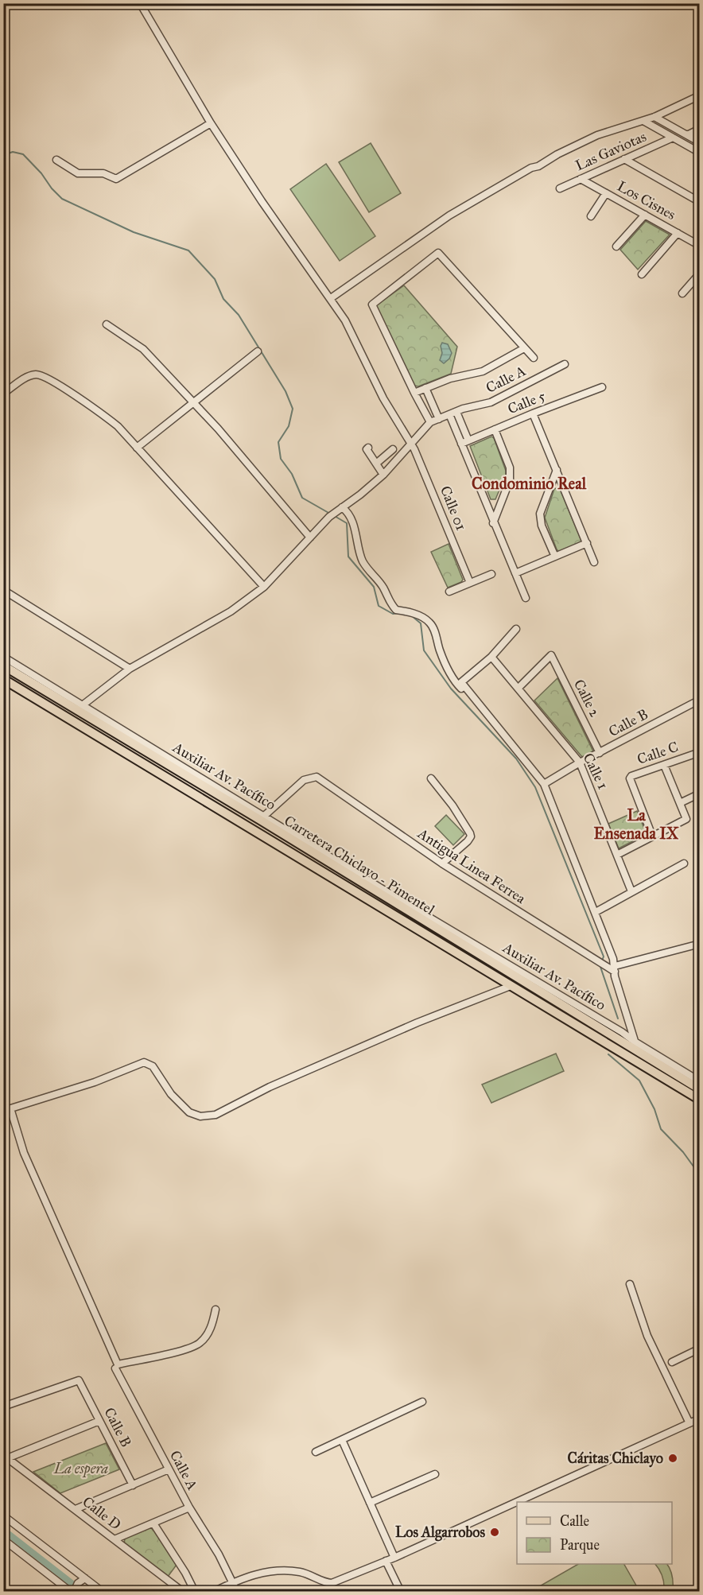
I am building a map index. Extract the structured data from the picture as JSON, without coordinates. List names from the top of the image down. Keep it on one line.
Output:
{"streets":{"main road":["Carretera Chiclayo - Pimentel"],"street":["Las Gaviotas","Los Cisnes","Calle A","Calle 5","Calle 01","Calle 2","Calle B","Calle C","Calle 1","Auxiliar Av. Pacífico","Antigua Linea Ferrea","Calle D"]},"crossings":[["Las Gaviotas","Los Cisnes"],["Calle 2","Calle B"],["Calle 2","Calle 1"],["Calle B","Calle 1"],["Auxiliar Av. Pacífico","Carretera Chiclayo - Pimentel"],["Auxiliar Av. Pacífico","Antigua Linea Ferrea"],["Carretera Chiclayo - Pimentel","Antigua Linea Ferrea"]],"districts":["Condominio Real","La Ensenada IX"],"parks":["La espera"],"places":["Cáritas Chiclayo","Los Algarrobos"],"legend":["Calle","Parque"]}
